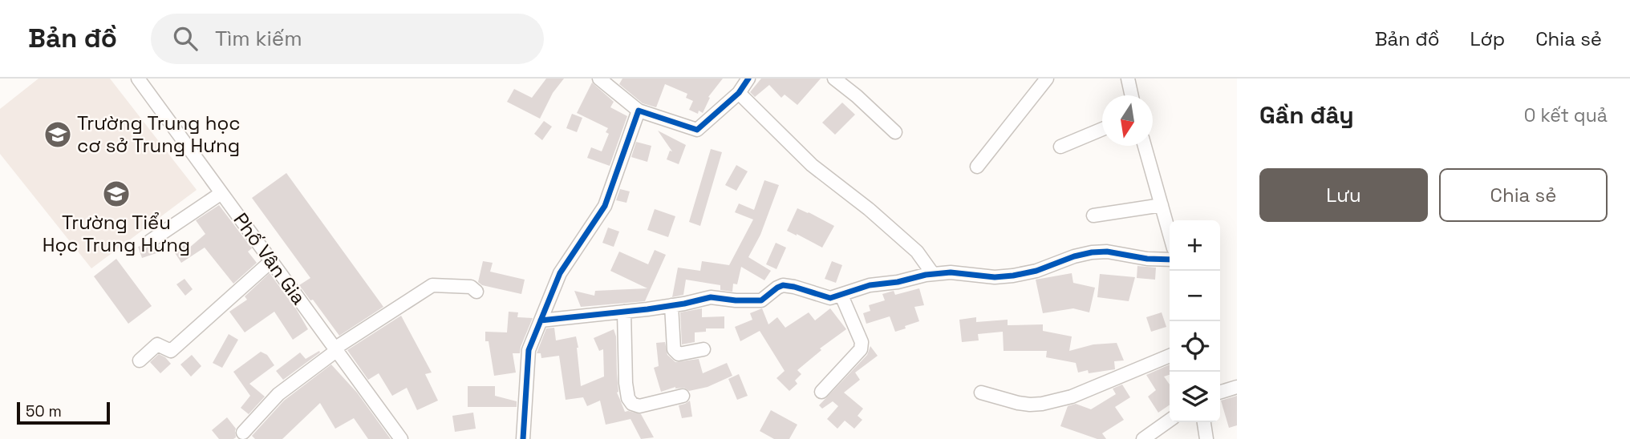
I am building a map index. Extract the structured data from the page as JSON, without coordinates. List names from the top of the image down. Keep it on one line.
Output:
{"streets":{"street":["Phố Vân Gia"]},"places":{"school or university":["Trường Trung học cơ sở Trung Hưng","Trường Tiểu Học Trung Hưng"]},"scale_bar":"50 m","north":"bottom","page":{"header":"Bản đồ","search":"Tìm kiếm","nav":["Bản đồ","Lớp","Chia sẻ"],"heading":["Gần đây","0 kết quả"],"buttons":["Lưu","Chia sẻ"],"map_buttons":["+","−"],"scale":"50 m"}}
